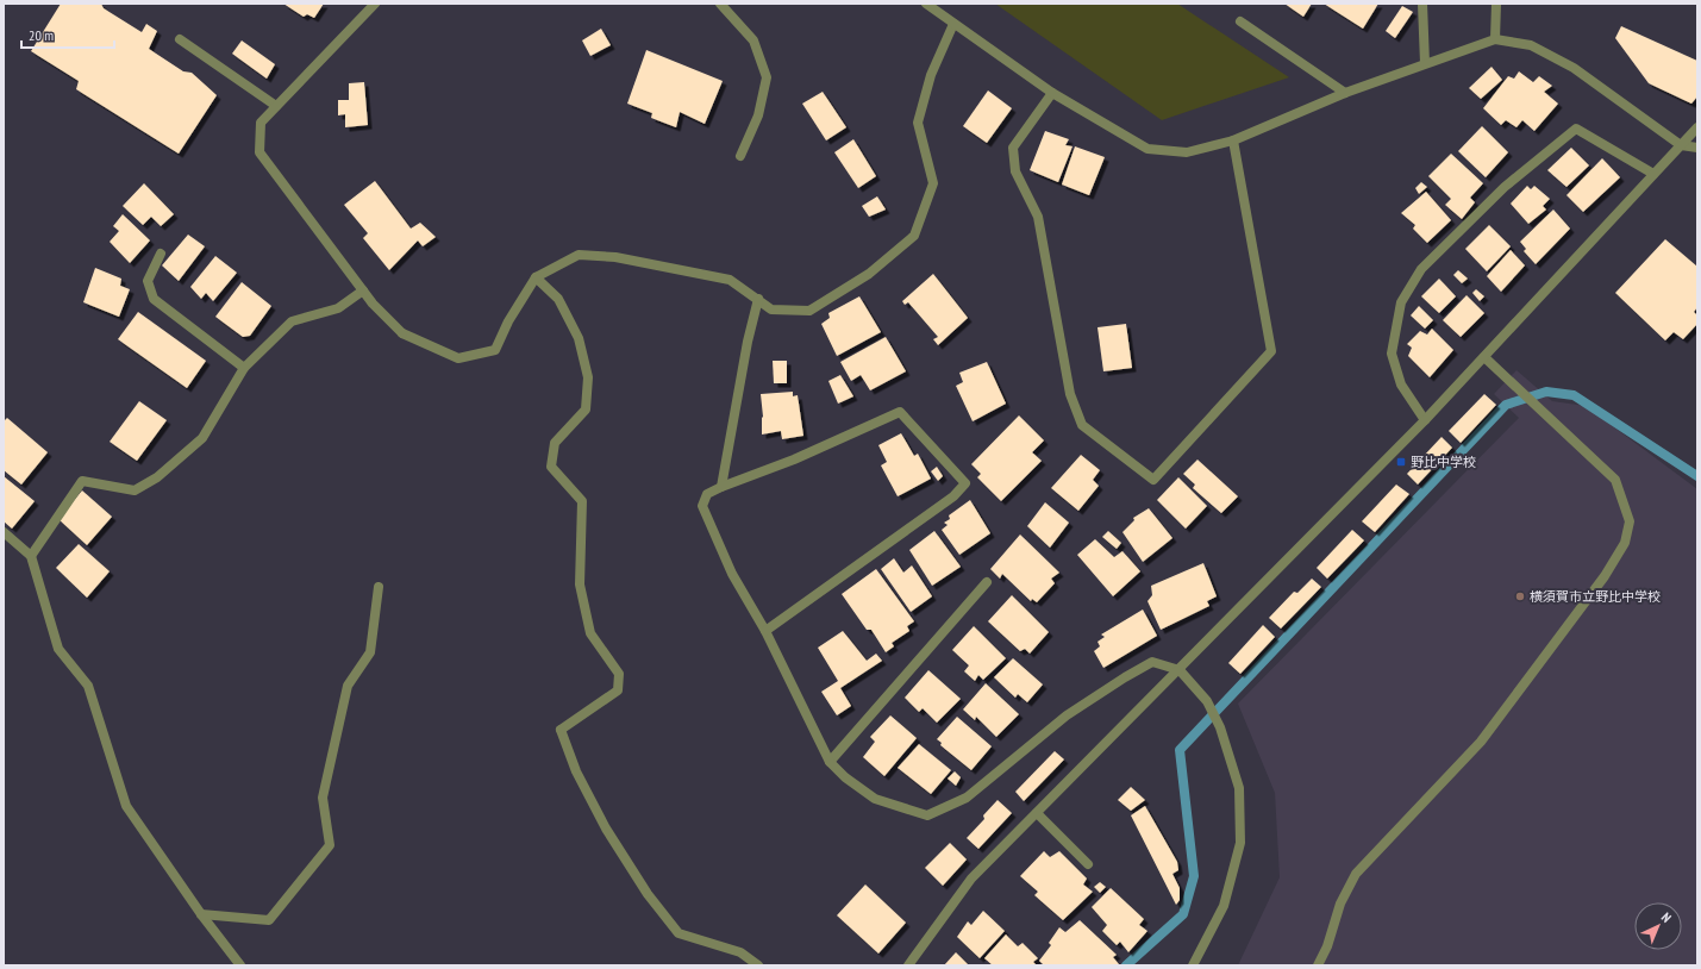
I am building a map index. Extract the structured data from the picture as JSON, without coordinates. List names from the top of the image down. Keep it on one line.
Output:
{"places":{"transit":["野比中学校"],"other":["横須賀市立野比中学校"]},"scale_bar":"20 m","north":"top right"}
